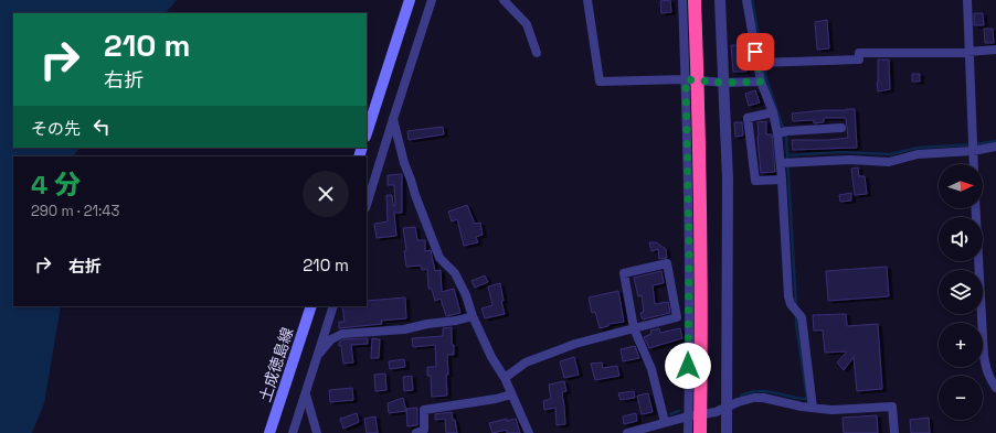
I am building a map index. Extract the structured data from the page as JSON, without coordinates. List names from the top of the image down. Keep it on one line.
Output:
{"streets":{"main road":["土成徳島線"]},"north":"right","page":{"turn":["210 m","右折"],"then":"その先","heading":["4 分","290 m · 21:43"],"map_buttons":["+","−"],"list":[{"name":"右折","value":"210 m"}]}}
